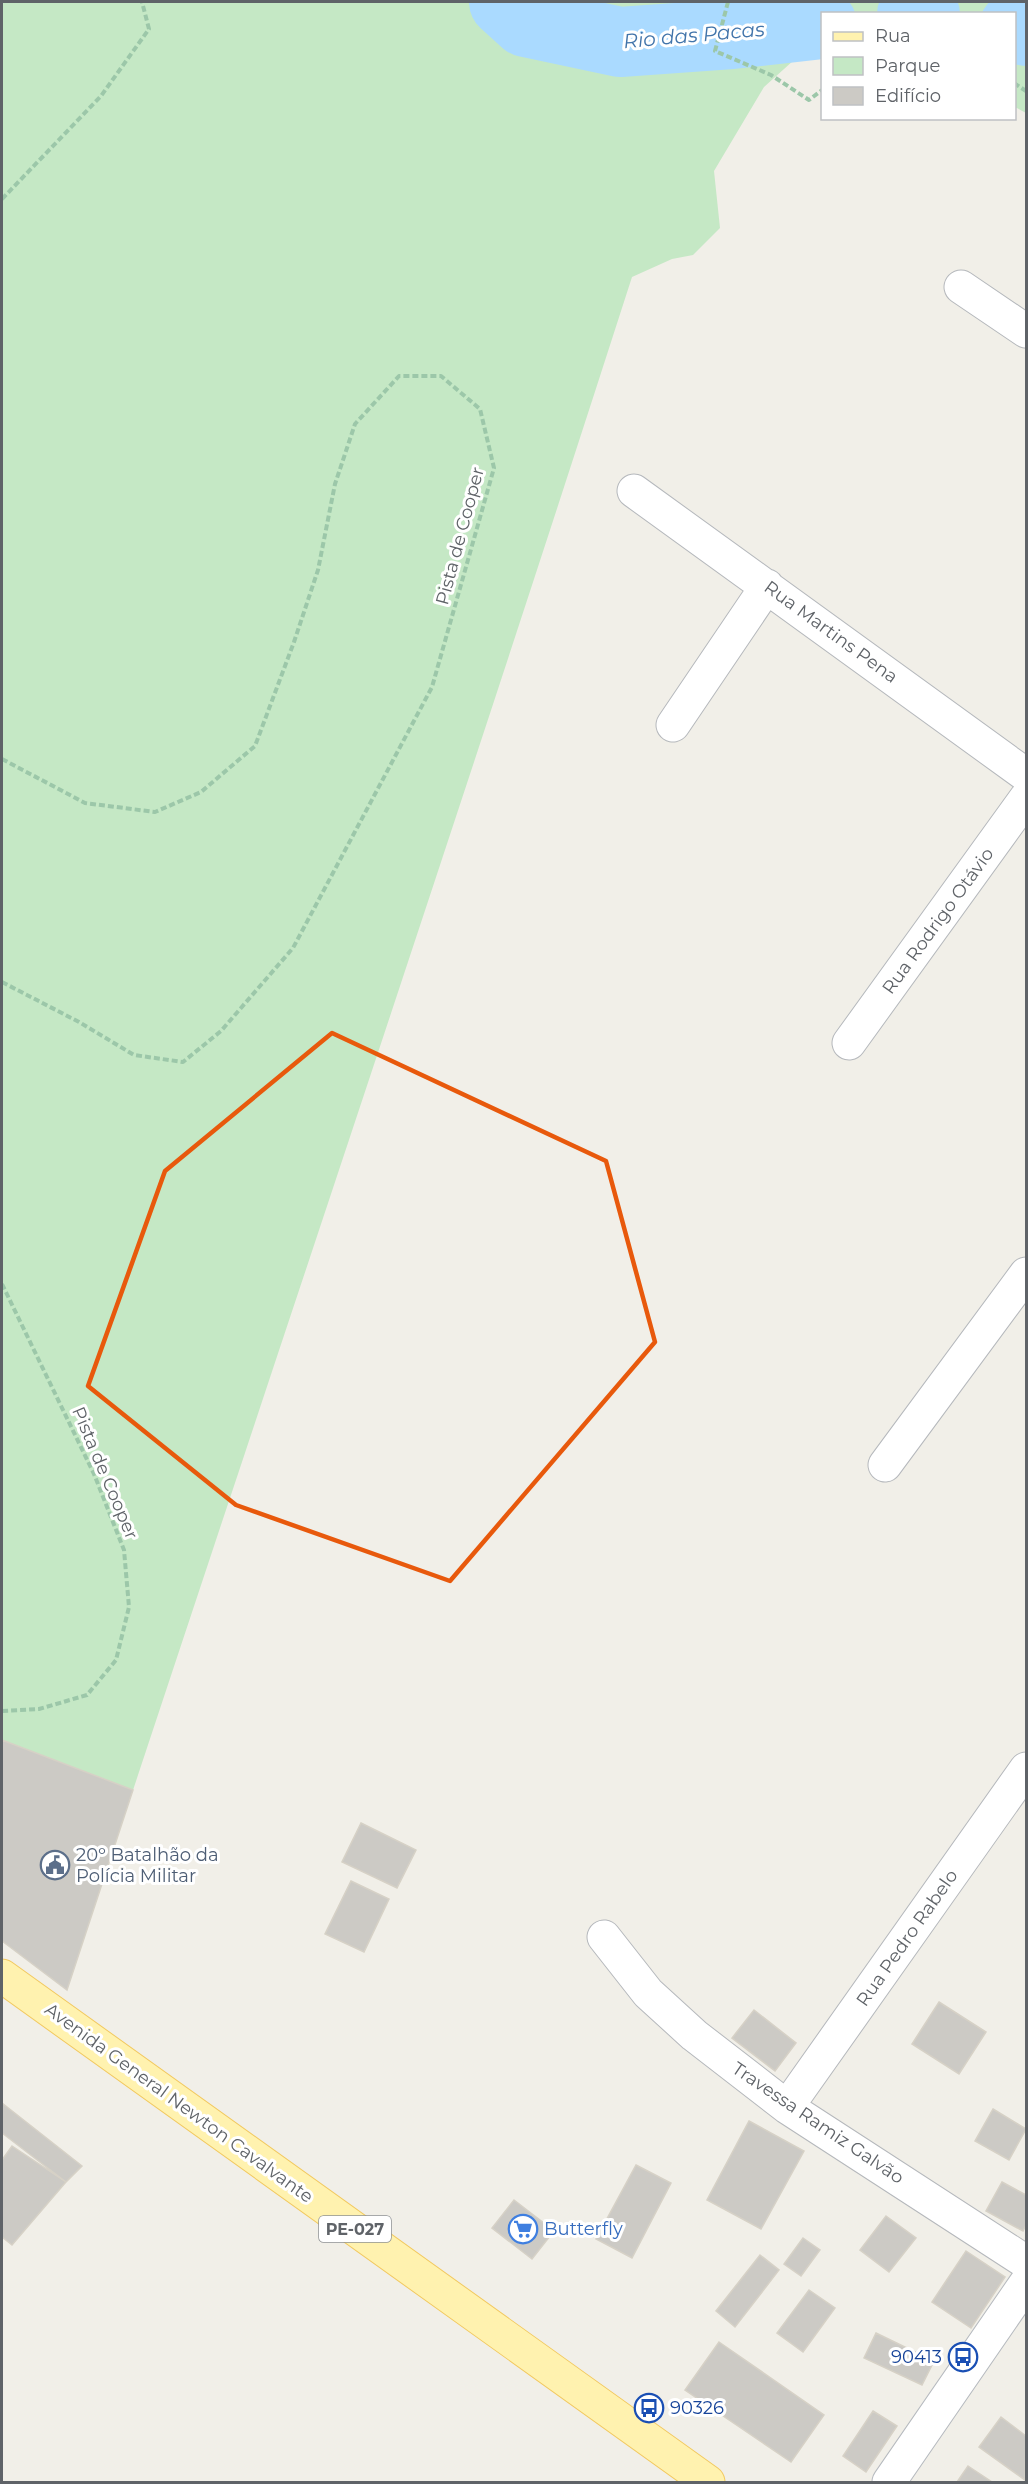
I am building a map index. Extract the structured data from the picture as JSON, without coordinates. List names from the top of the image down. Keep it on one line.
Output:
{"streets":{"main road":["Avenida General Newton Cavalvante","PE-027"],"street":["Rua Martins Pena","Rua Rodrigo Otávio","Rua Pedro Rabelo","Travessa Ramiz Galvão"],"path":["Pista de Cooper"]},"crossings":[["Rua Pedro Rabelo","Travessa Ramiz Galvão"]],"water":["Rio das Pacas"],"places":{"public building":["20º Batalhão da Polícia Militar"],"supermarket":["Butterfly"],"bus stop":["90413","90326"]},"legend":["Rua","Parque","Edifício"]}
